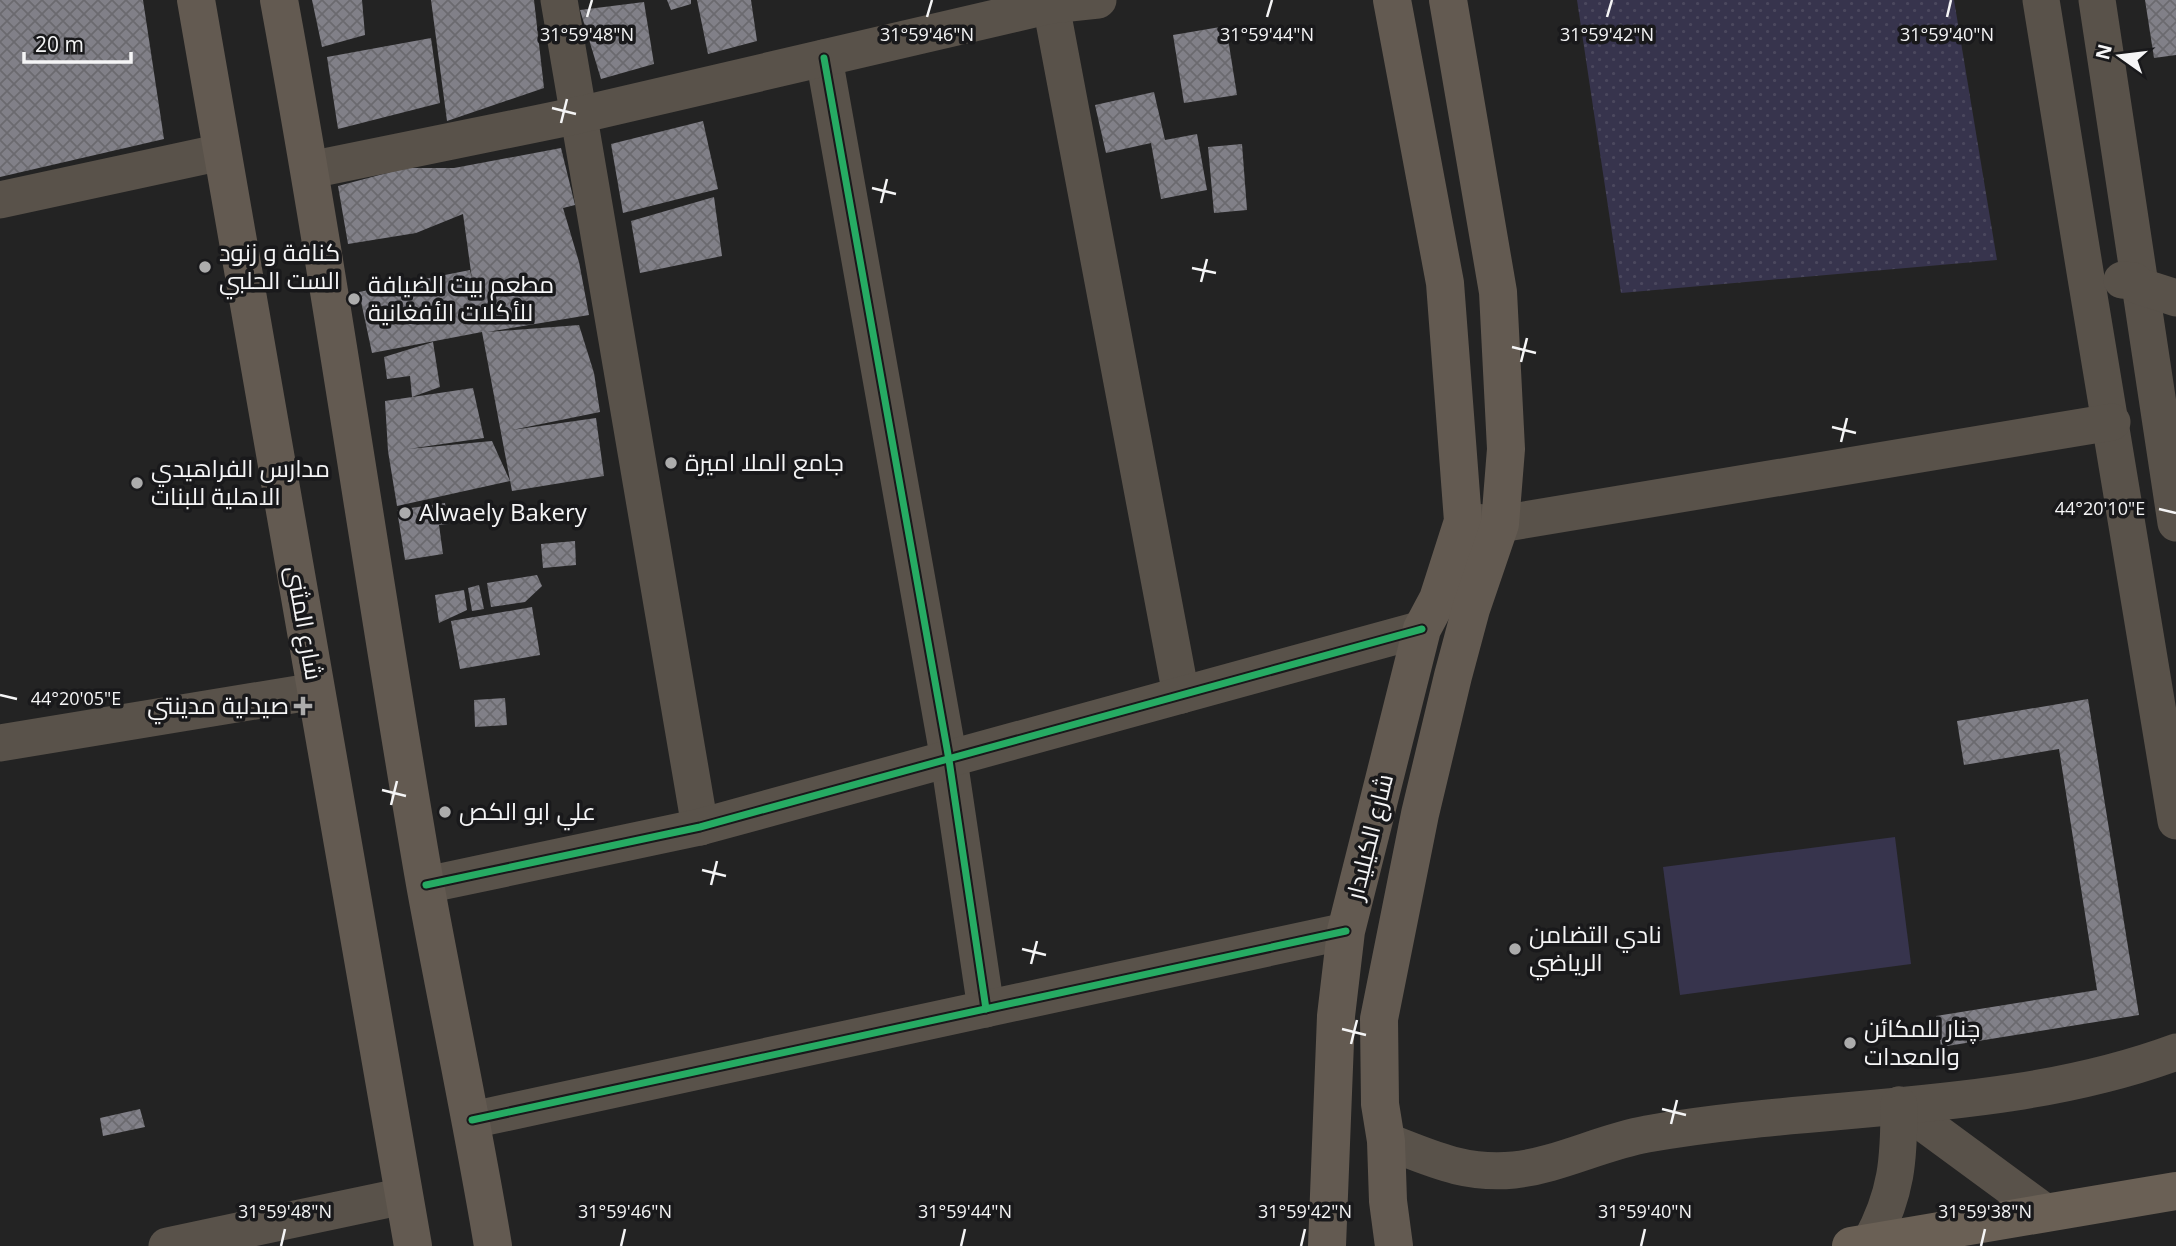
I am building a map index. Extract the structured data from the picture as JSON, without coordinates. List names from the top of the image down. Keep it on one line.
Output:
{"streets":{"main road":["شارع المثنى","شارع الكيليدار"]},"places":{"other":["كنافة و زنود الست الحلبي","مطعم بيت الضيافة للأكلات الأفغانية","جامع الملا اميرة","مدارس الفراهيدي الاهلية للبنات","Alwaely Bakery","علي ابو الكص","نادي التضامن الرياضي","چنار للمكائن والمعدات"],"health":["صيدلية مدينتي"]},"scale_bar":"20 m","north":"left","coordinates":["31°59'42\"N","31°59'40\"N","31°59'48\"N","31°59'46\"N","31°59'44\"N","44°20'10\"E","44°20'05\"E","31°59'38\"N"]}
